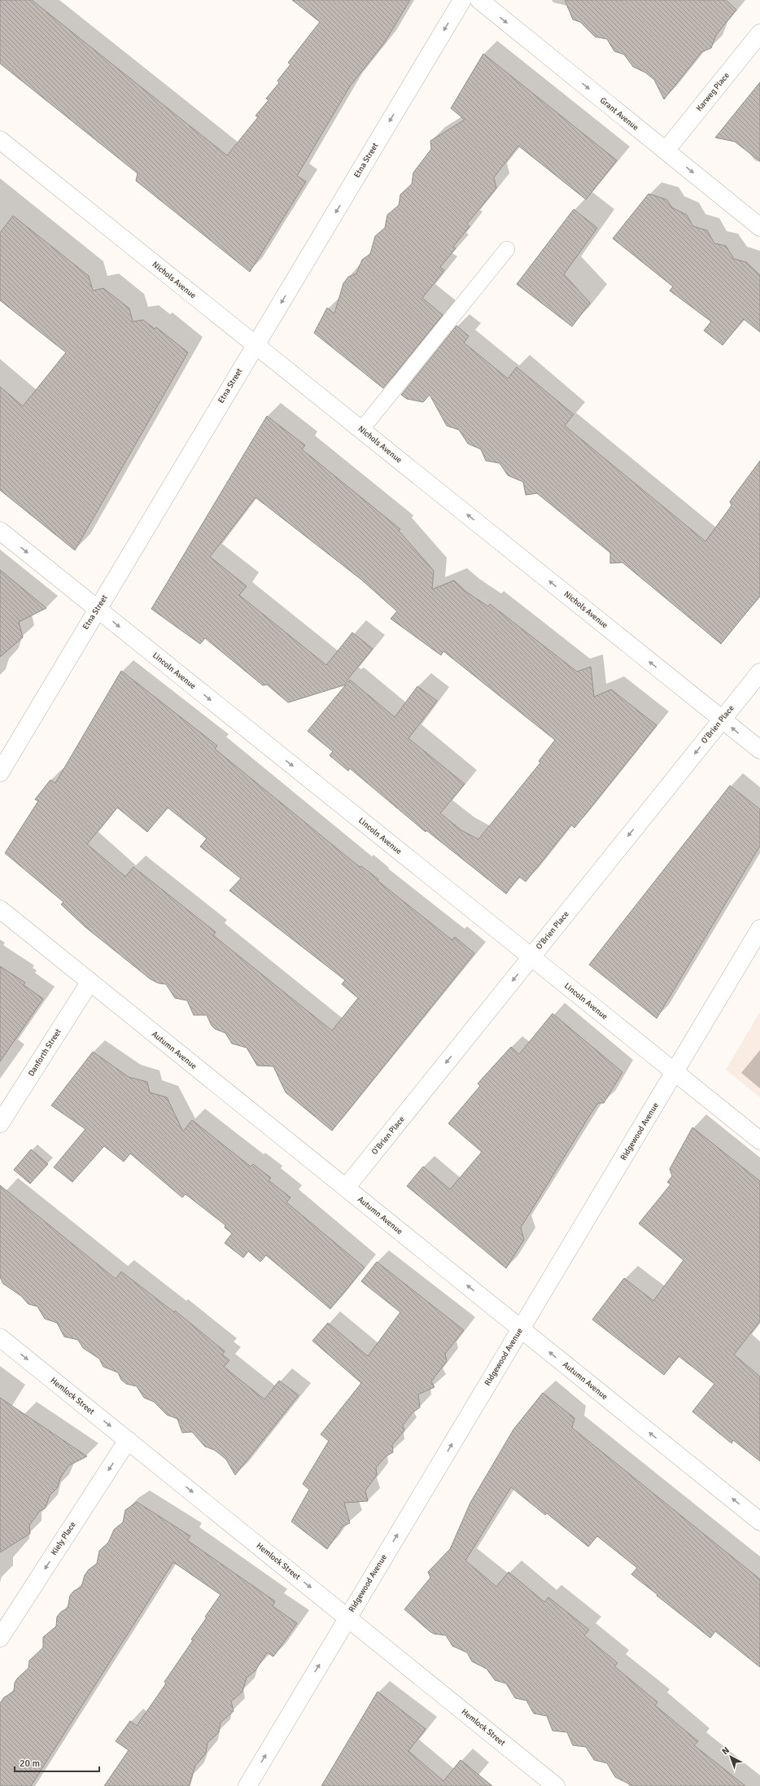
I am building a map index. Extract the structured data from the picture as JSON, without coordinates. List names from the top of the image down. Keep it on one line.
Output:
{"streets":{"street":["Karweg Place","Grant Avenue","Etna Street","Nichols Avenue","Lincoln Avenue","O'Brien Place","Autumn Avenue","Danforth Street","Ridgewood Avenue","Hemlock Street","Kiely Place"]},"crossings":[["Karweg Place","Grant Avenue"],["Etna Street","Nichols Avenue"],["Etna Street","Lincoln Avenue"],["Nichols Avenue","O'Brien Place"],["Lincoln Avenue","O'Brien Place"],["Lincoln Avenue","Ridgewood Avenue"],["O'Brien Place","Autumn Avenue"],["Autumn Avenue","Danforth Street"],["Autumn Avenue","Ridgewood Avenue"],["Ridgewood Avenue","Hemlock Street"],["Hemlock Street","Kiely Place"]],"one_way":["Grant Avenue","Etna Street","Nichols Avenue","Lincoln Avenue","O'Brien Place","Autumn Avenue","Ridgewood Avenue","Hemlock Street","Kiely Place"],"scale_bar":"20 m","north":"top left"}
